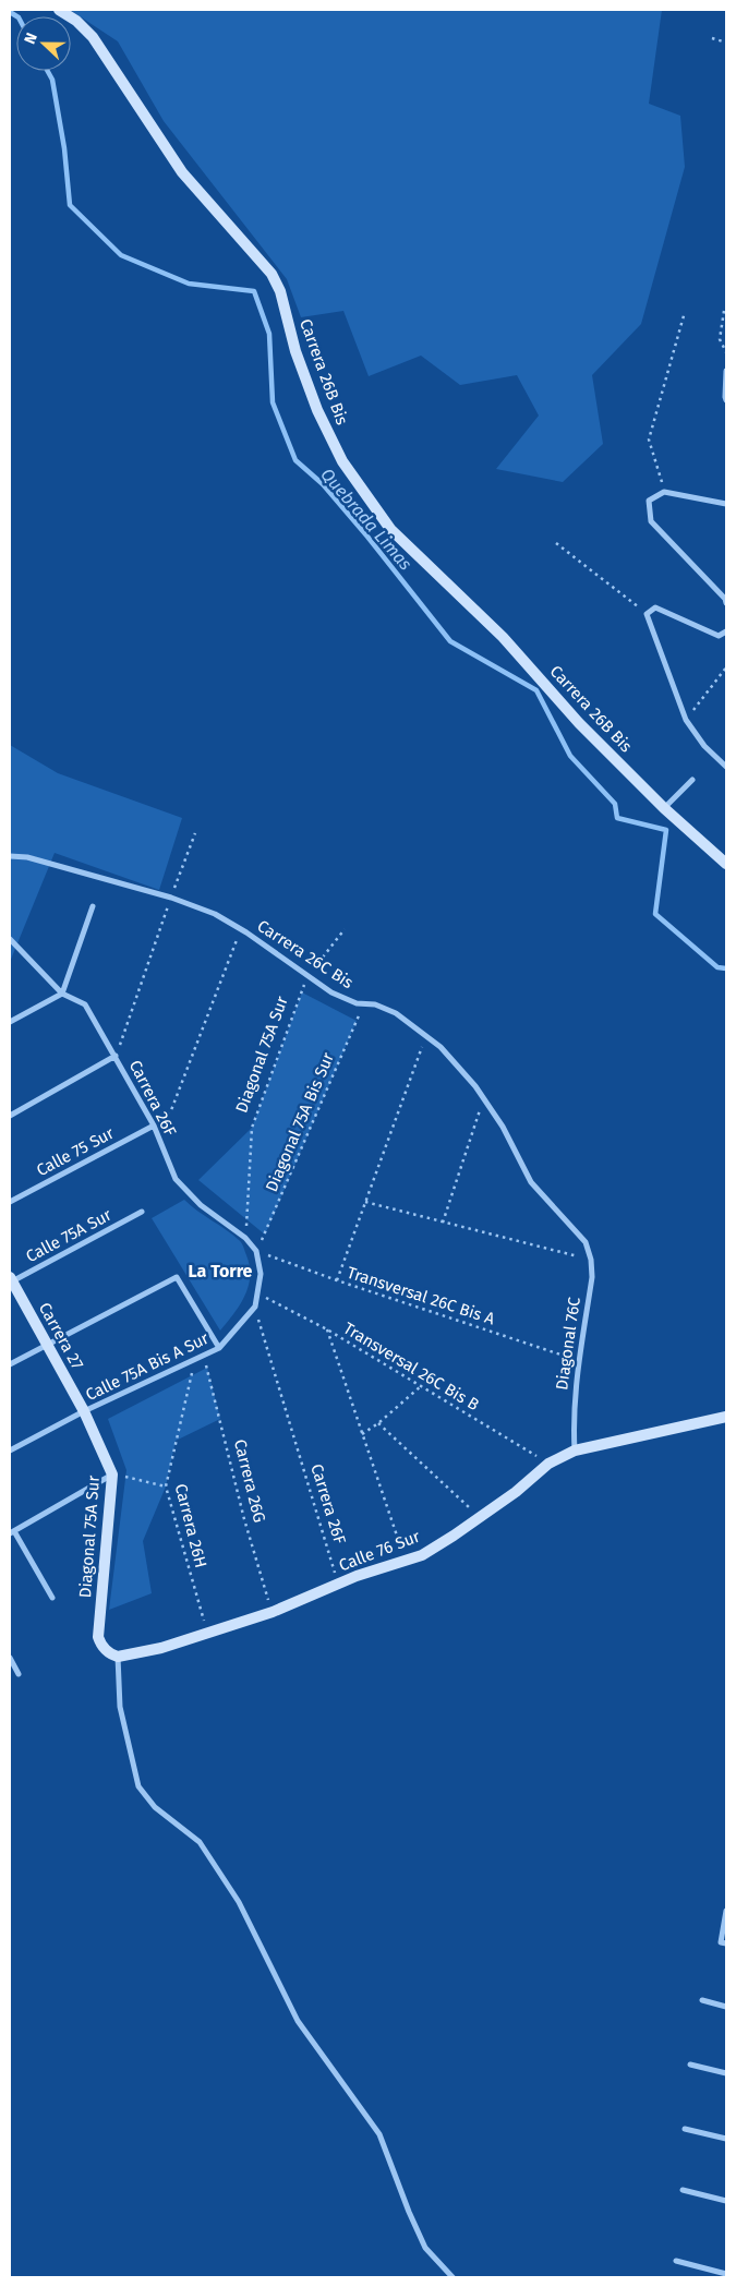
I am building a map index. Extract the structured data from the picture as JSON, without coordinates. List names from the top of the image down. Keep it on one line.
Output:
{"streets":{"street":["Carrera 26B Bis","Carrera 26C Bis","Diagonal 75A Sur","Carrera 26F","Calle 75 Sur","Calle 75A Sur","Carrera 27","Diagonal 76C","Calle 75A Bis A Sur","Calle 76 Sur"],"path":["Diagonal 75A Bis Sur","Transversal 26C Bis A","Transversal 26C Bis B","Carrera 26G","Carrera 26H"]},"crossings":[["Carrera 26C Bis","Diagonal 75A Sur"],["Carrera 26C Bis","Diagonal 75A Bis Sur"],["Carrera 26C Bis","Diagonal 76C"],["Diagonal 75A Sur","Carrera 26F"],["Diagonal 75A Sur","Carrera 27"],["Diagonal 75A Sur","Calle 75A Bis A Sur"],["Diagonal 75A Sur","Calle 76 Sur"],["Carrera 26F","Diagonal 75A Bis Sur"],["Carrera 26F","Calle 75 Sur"],["Carrera 26F","Transversal 26C Bis A"],["Carrera 26F","Calle 75A Bis A Sur"],["Carrera 26F","Transversal 26C Bis B"],["Carrera 26F","Calle 76 Sur"],["Diagonal 75A Bis Sur","Transversal 26C Bis A"],["Calle 75A Sur","Carrera 27"],["Transversal 26C Bis A","Diagonal 76C"],["Carrera 27","Calle 75A Bis A Sur"],["Diagonal 76C","Calle 76 Sur"],["Calle 75A Bis A Sur","Carrera 26G"],["Calle 75A Bis A Sur","Carrera 26H"],["Transversal 26C Bis B","Calle 76 Sur"],["Carrera 26G","Calle 76 Sur"],["Carrera 26H","Calle 76 Sur"]],"districts":["La Torre"],"water":["Quebrada Limas"],"north":"left"}
